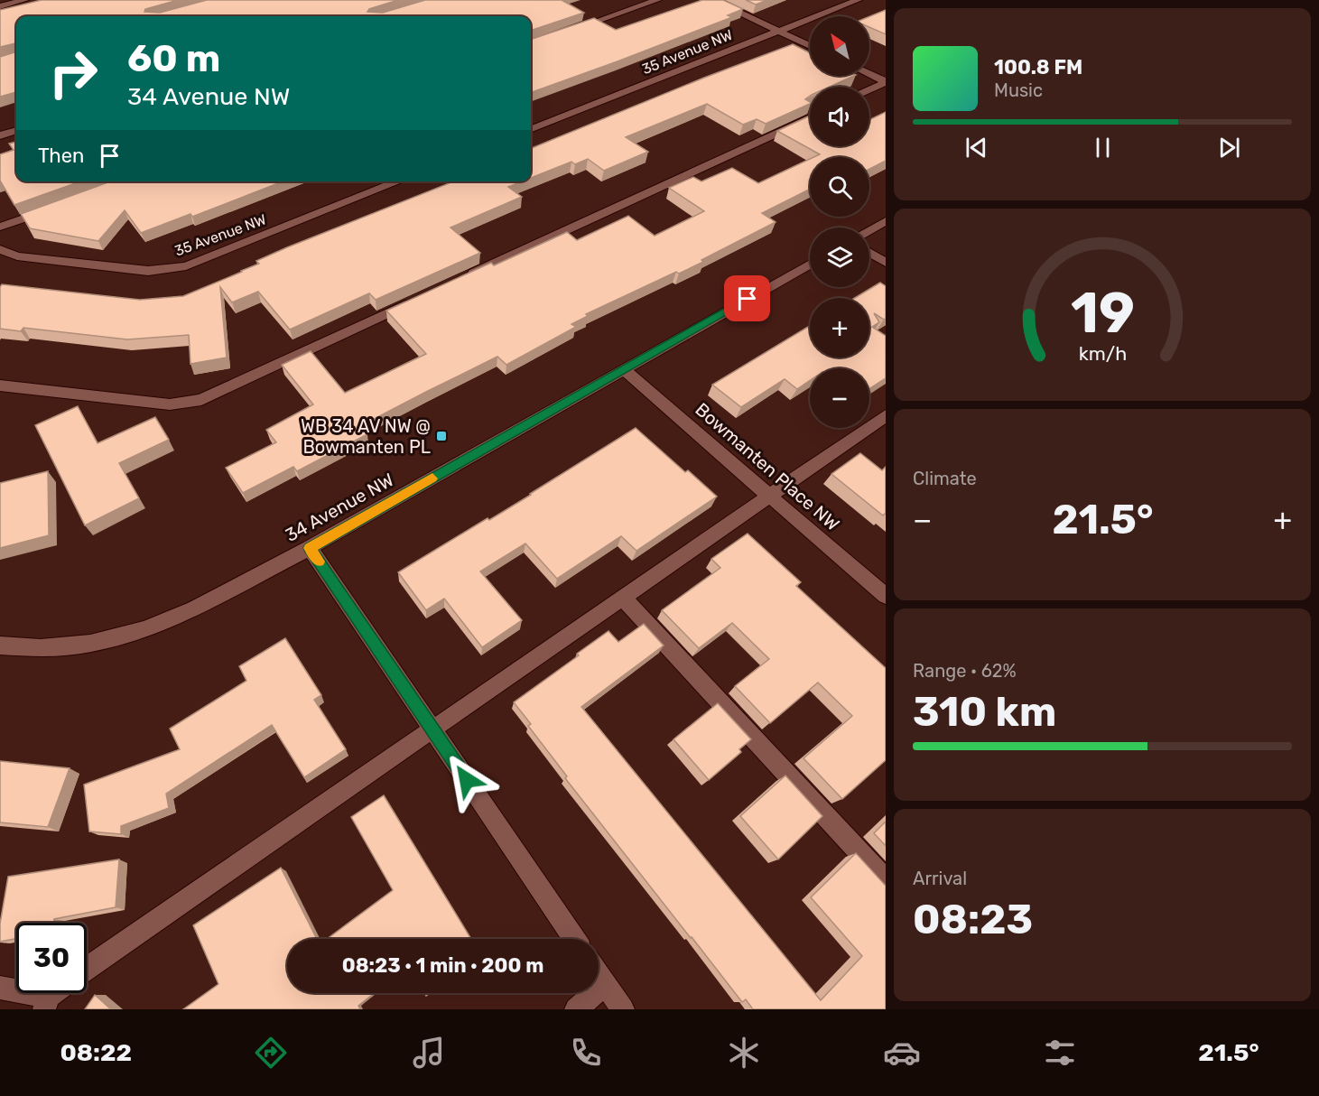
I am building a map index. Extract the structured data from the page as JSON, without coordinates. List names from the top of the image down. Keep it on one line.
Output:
{"streets":{"street":["35 Avenue NW","Bowmanten Place NW","34 Avenue NW"]},"crossings":[["Bowmanten Place NW","34 Avenue NW"]],"places":{"transit":["WB 34 AV NW @ Bowmanten PL"]},"north":"top left","page":{"map_buttons":["+","−"],"turn":["60 m","34 Avenue NW"],"song":["100.8 FM","Music"],"then":"Then","tile":["Climate",["Range · 62%","310 km"],["Arrival","08:23"]],"heat":["−","21.5°","+"],"limit":"30","trip":"08:23 · 1 min · 200 m","tabs":["08:22","21.5°"],"gauge":["19","km/h"]}}
